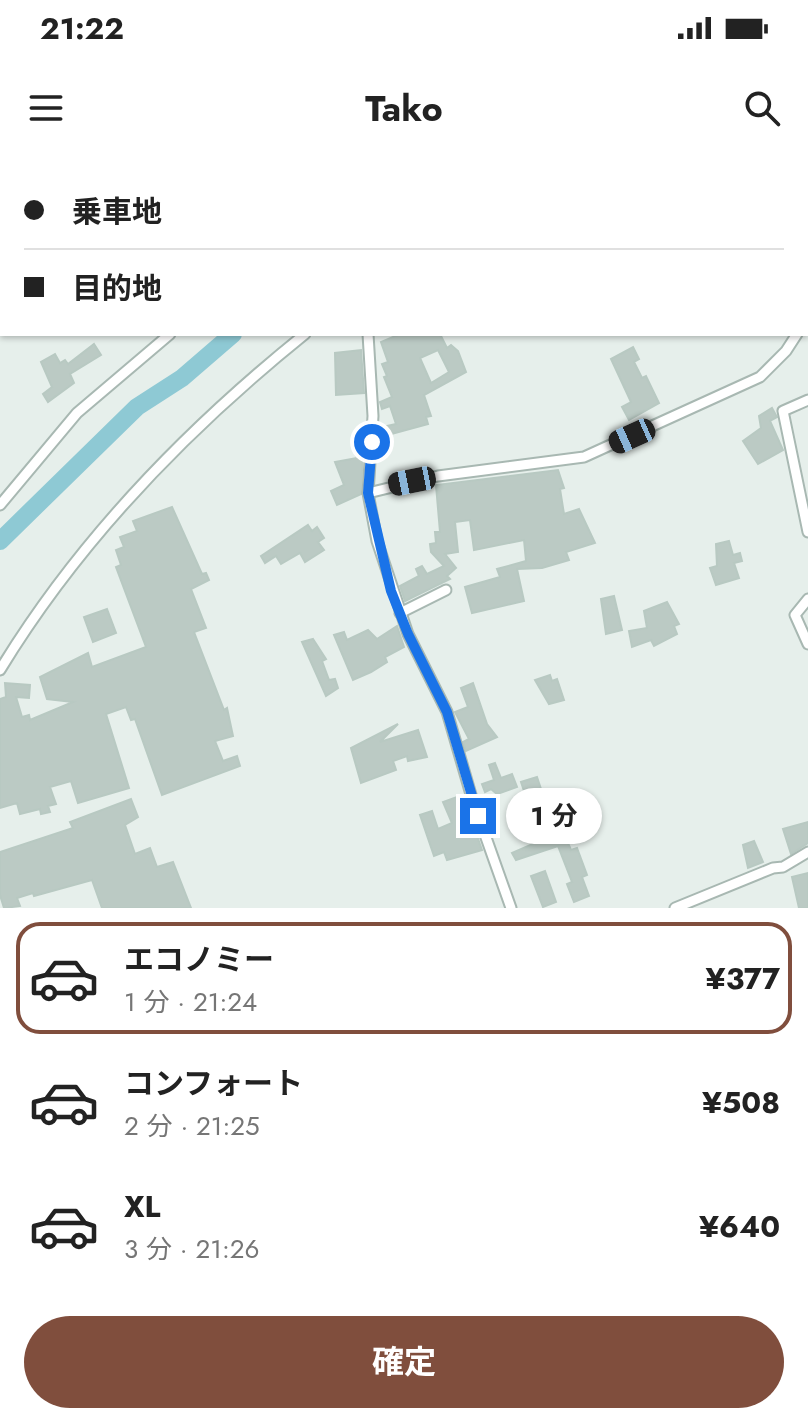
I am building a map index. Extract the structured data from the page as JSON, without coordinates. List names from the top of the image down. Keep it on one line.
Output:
{"page":{"status":"21:22","header":"Tako","banner":["乗車地","目的地"],"bubble":"1 分","list":[{"name":"エコノミー","note":"1 分 · 21:24","value":"¥377"},{"name":"コンフォート","note":"2 分 · 21:25","value":"¥508"},{"name":"XL","note":"3 分 · 21:26","value":"¥640"}],"buttons":"確定"}}
